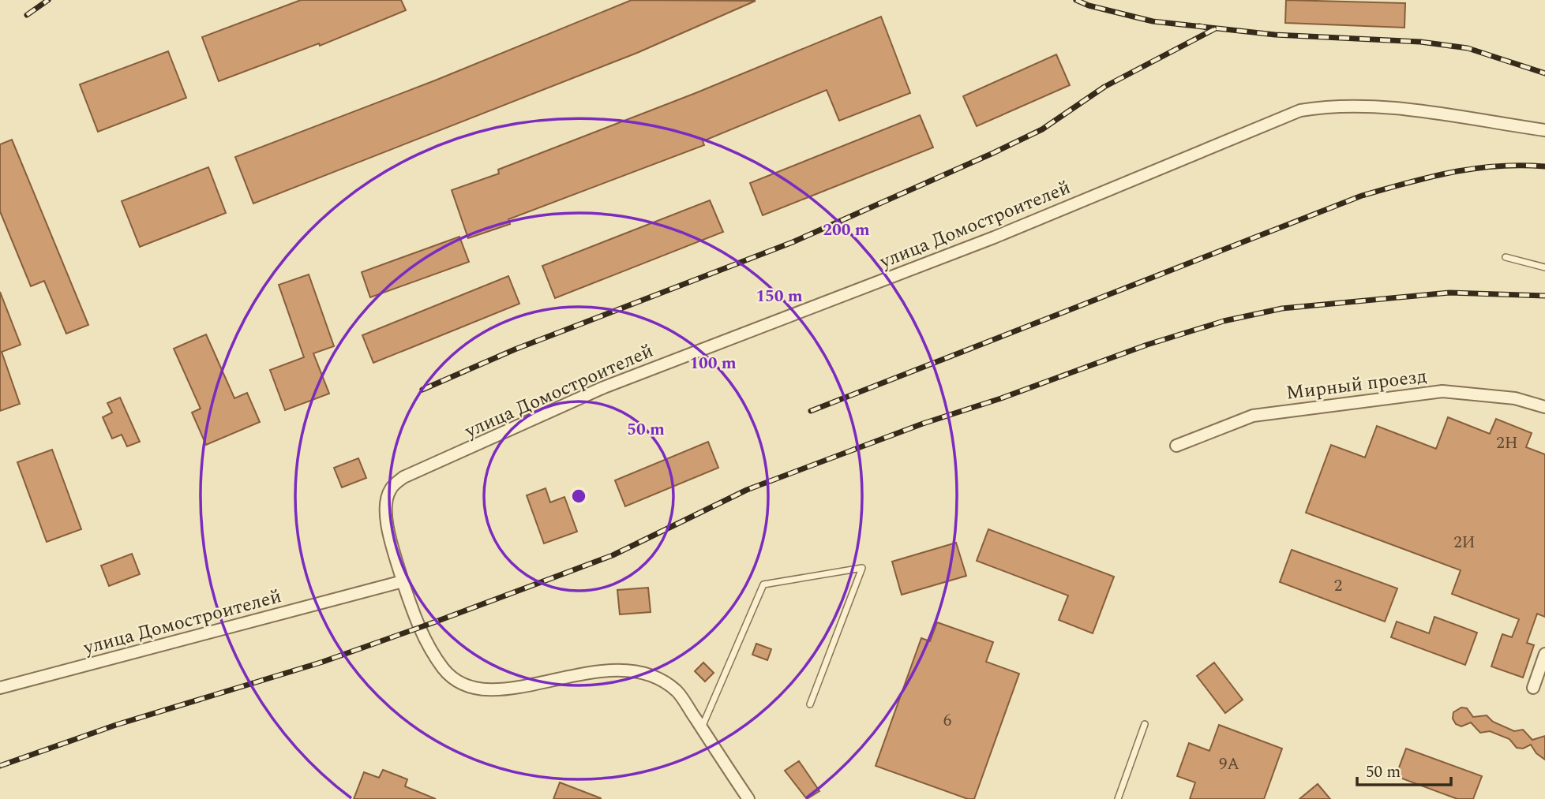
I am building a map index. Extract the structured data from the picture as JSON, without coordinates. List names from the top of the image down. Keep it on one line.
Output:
{"streets":{"street":["улица Домостроителей","Мирный проезд"]},"house_numbers":["2Н","2И","2","6","9А"],"scale_bar":"50 m","rings":["200 m","150 m","100 m","50 m"]}
